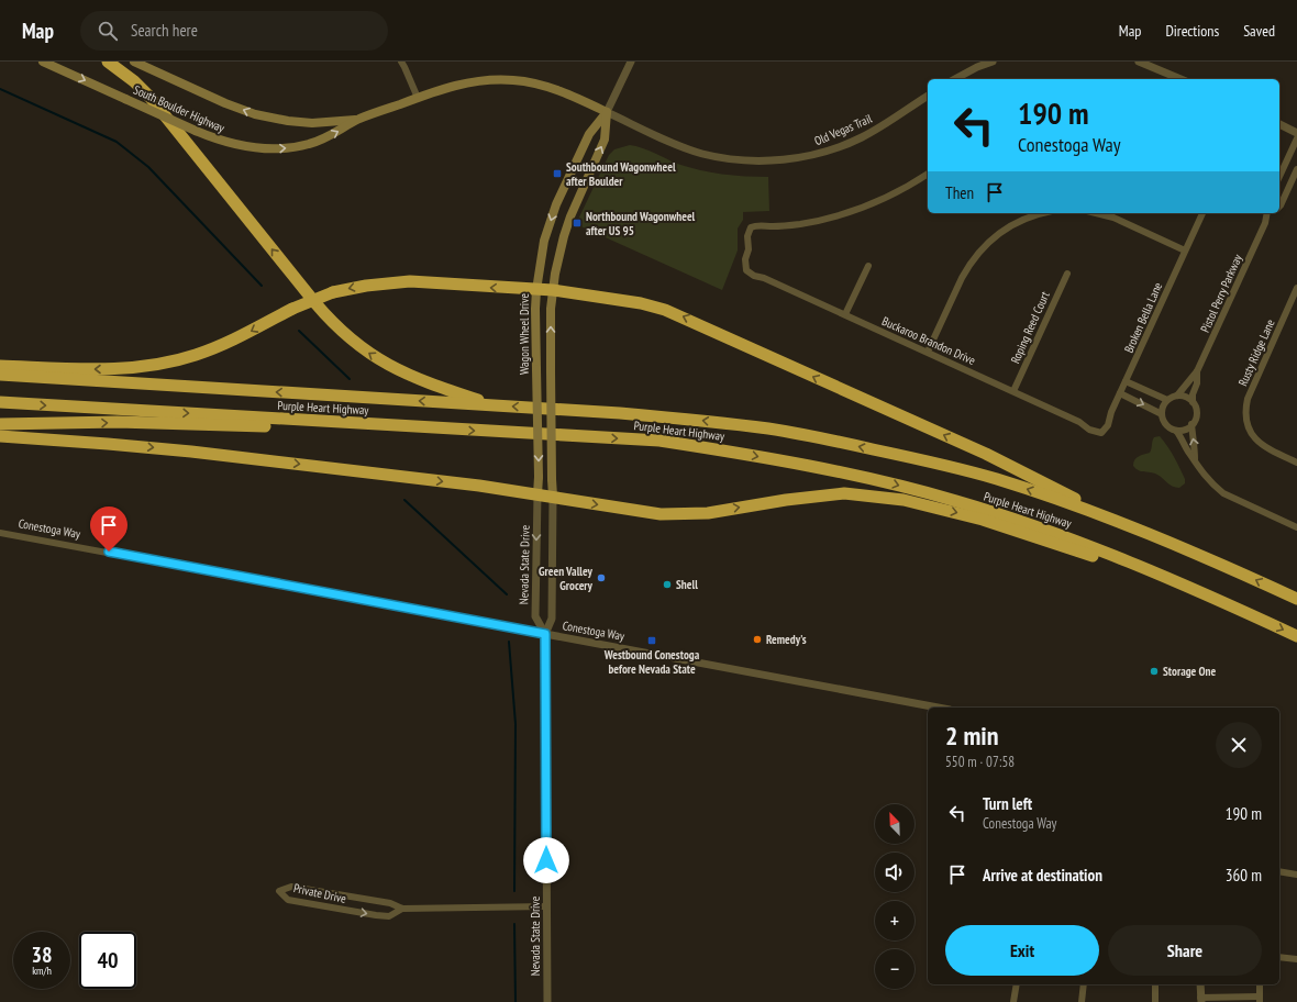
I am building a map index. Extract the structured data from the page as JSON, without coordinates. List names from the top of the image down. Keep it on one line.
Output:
{"streets":{"highway":["Purple Heart Highway"],"main road":["South Boulder Highway","Wagon Wheel Drive"],"street":["Old Vegas Trail","Pistol Perry Parkway","Broken Bella Lane","Roping Reed Court","Buckaroo Brandon Drive","Rusty Ridge Lane","Conestoga Way","Nevada State Drive","Private Drive"]},"crossings":[["South Boulder Highway","Old Vegas Trail"],["South Boulder Highway","Wagon Wheel Drive"],["Old Vegas Trail","Wagon Wheel Drive"],["Broken Bella Lane","Buckaroo Brandon Drive"],["Roping Reed Court","Buckaroo Brandon Drive"],["Wagon Wheel Drive","Nevada State Drive"],["Conestoga Way","Nevada State Drive"],["Nevada State Drive","Private Drive"]],"places":{"transit":["Southbound Wagonwheel after Boulder","Northbound Wagonwheel after US 95","Westbound Conestoga before Nevada State"],"other":["Green Valley Grocery","Shell","Remedy's","Storage One"]},"north":"top left","page":{"header":"Map","search":"Search here","nav":["Map","Directions","Saved"],"turn":["190 m","Conestoga Way"],"then":"Then","heading":["2 min","550 m · 07:58"],"list":[{"name":"Turn left","note":"Conestoga Way","value":"190 m"},{"name":"Arrive at destination","value":"360 m"}],"map_buttons":["+","−"],"buttons":["Exit","Share"],"speed":"38 km/h","limit":"40"}}
